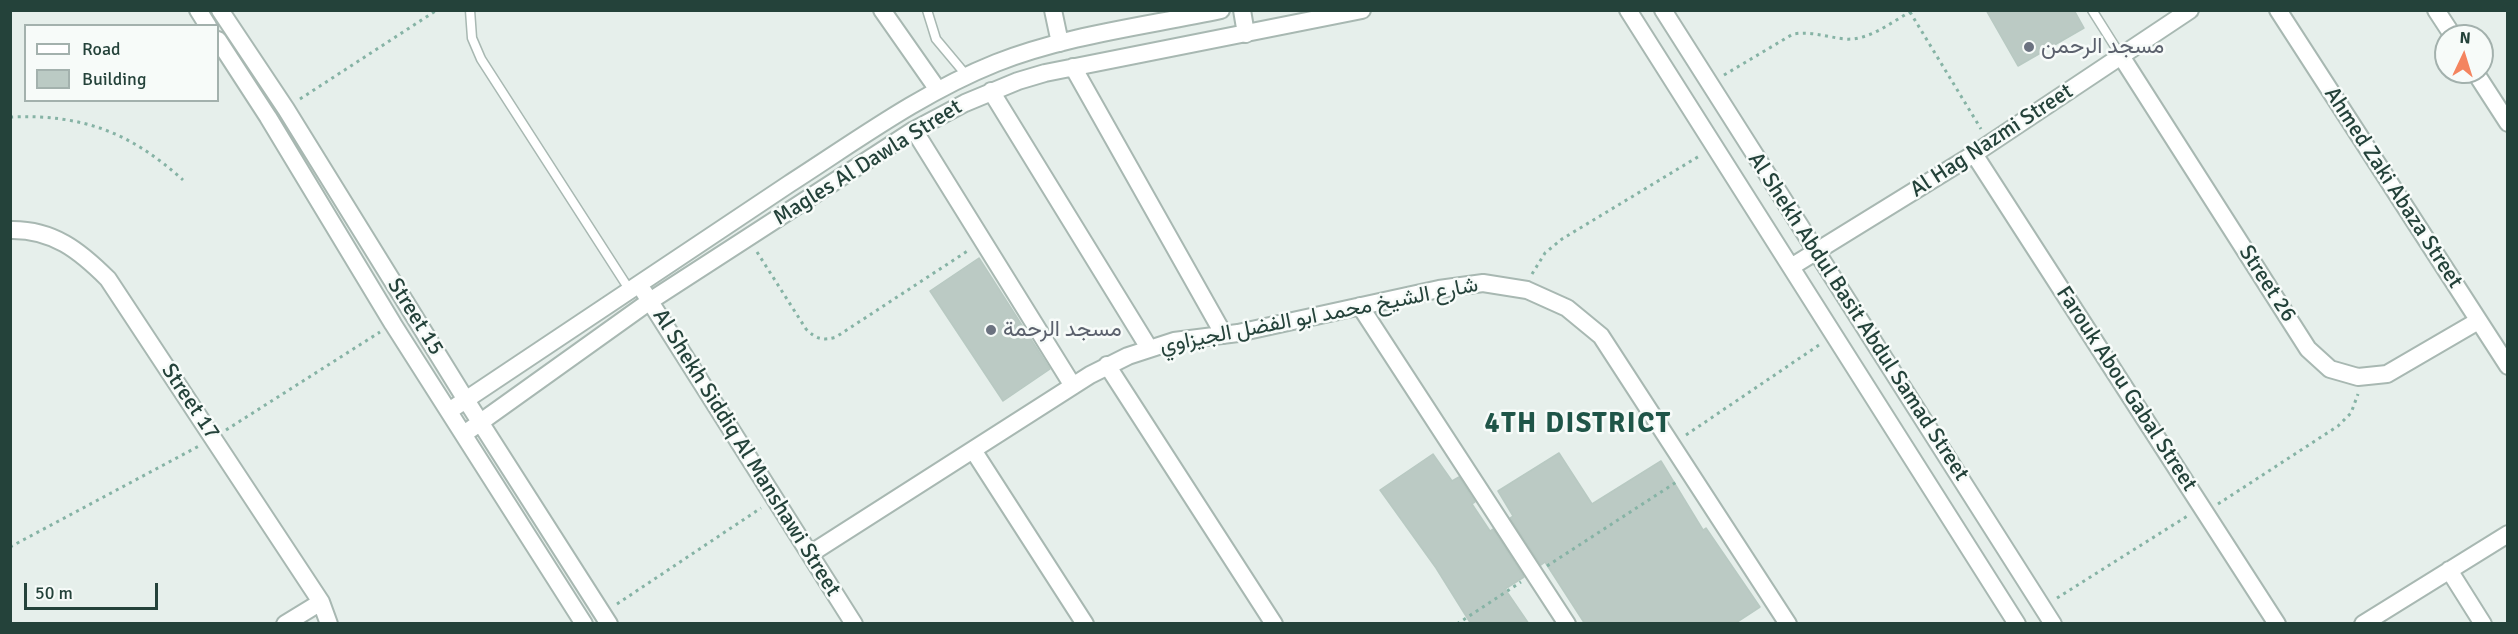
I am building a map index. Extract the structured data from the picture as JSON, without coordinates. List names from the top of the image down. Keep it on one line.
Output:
{"streets":{"street":["Al Hag Nazmi Street","Magles Al Dawla Street","Ahmed Zaki Abaza Street","Street 26","شارع الشيخ محمد ابو الفضل الجيزاوي","Street 15","Al Shekh Abdul Basit Abdul Samad Street","Farouk Abou Gabal Street","Street 17","Al Shekh Siddiq Al Manshawi Street"]},"crossings":[["Al Hag Nazmi Street","Street 26"],["Al Hag Nazmi Street","Al Shekh Abdul Basit Abdul Samad Street"],["Al Hag Nazmi Street","Farouk Abou Gabal Street"],["Magles Al Dawla Street","Street 15"],["Magles Al Dawla Street","Al Shekh Siddiq Al Manshawi Street"],["Ahmed Zaki Abaza Street","Street 26"],["شارع الشيخ محمد ابو الفضل الجيزاوي","Al Shekh Siddiq Al Manshawi Street"]],"districts":["4TH DISTRICT"],"places":["مسجد الرحمن","مسجد الرحمة"],"legend":["Road","Building"],"scale_bar":"50 m","north":"top"}
